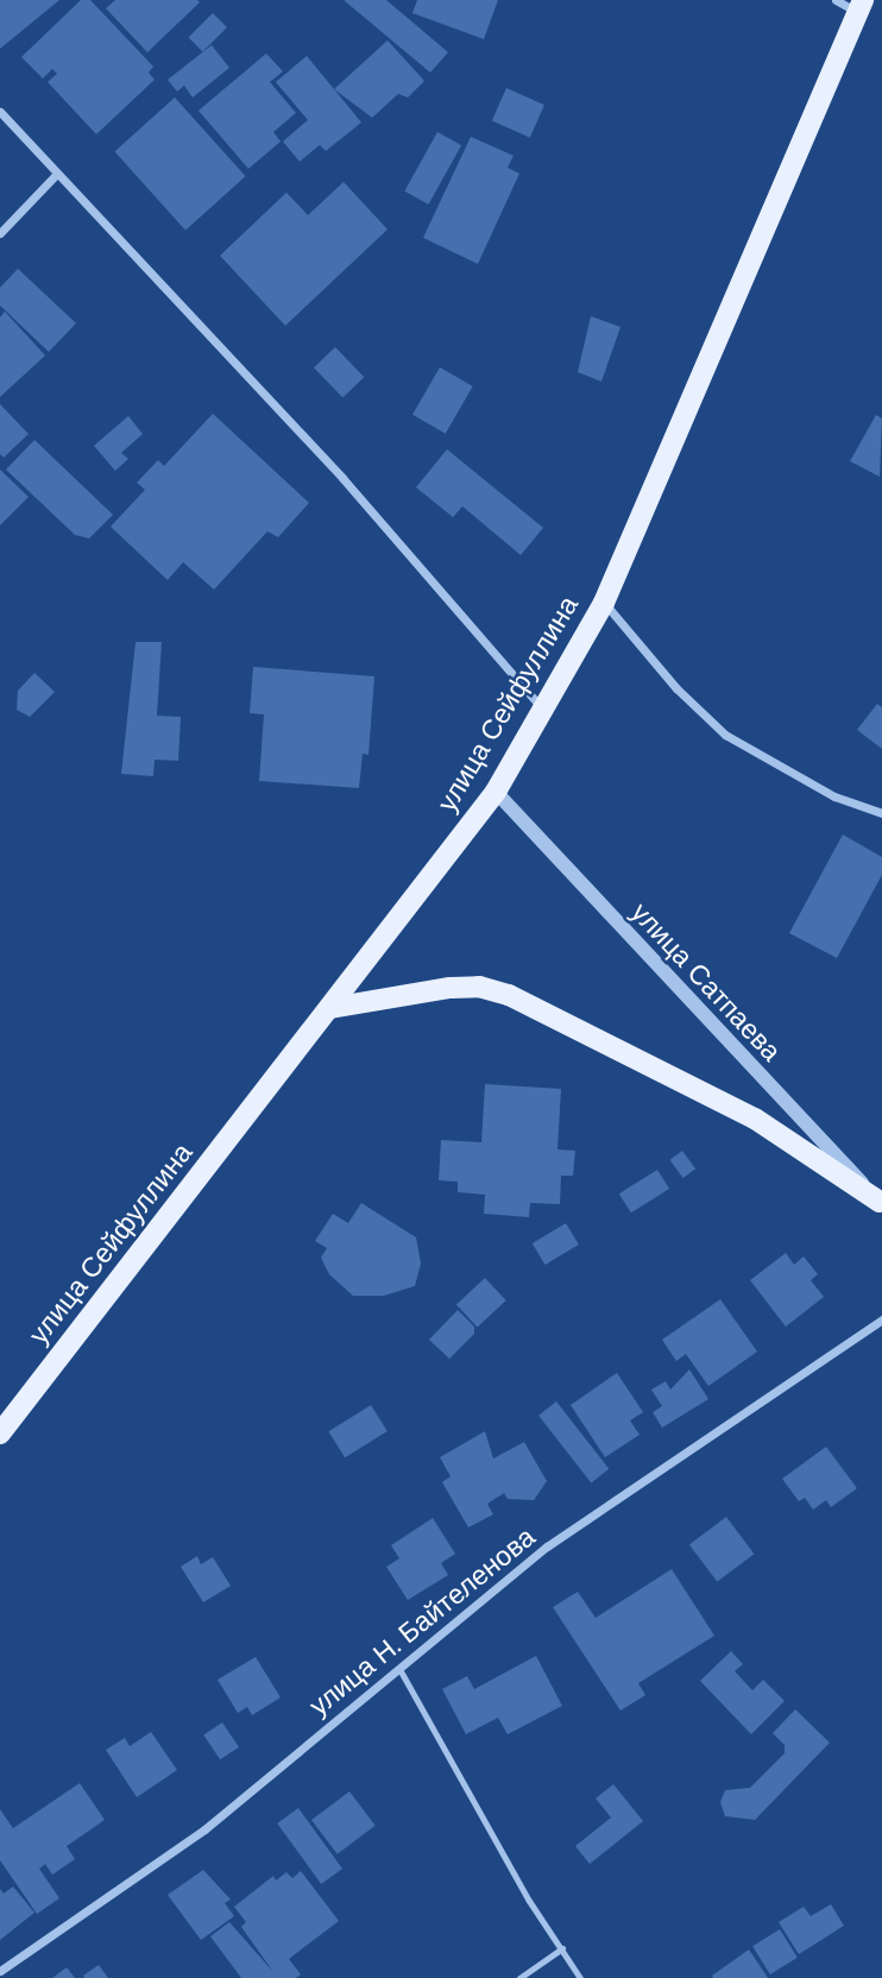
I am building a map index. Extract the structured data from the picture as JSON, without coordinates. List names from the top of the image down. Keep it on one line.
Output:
{"streets":{"main road":["улица Сейфуллина"],"street":["улица Сатпаева","улица Н. Байтеленова"]},"crossings":[["улица Сейфуллина","улица Сатпаева"]]}
